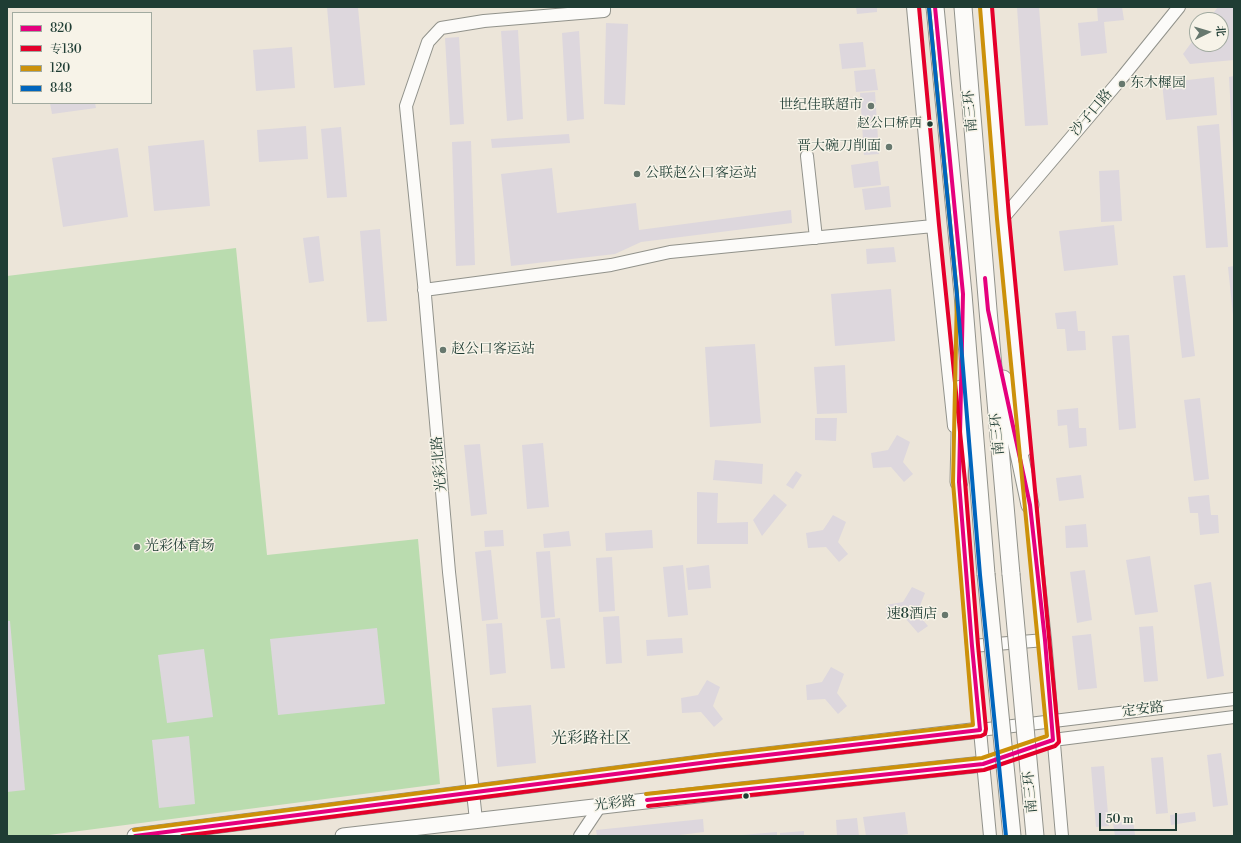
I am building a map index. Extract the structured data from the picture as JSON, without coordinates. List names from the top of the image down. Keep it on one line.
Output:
{"streets":{"highway":["南三环"],"main road":["光彩路"],"street":["沙子口路","光彩北路","定安路"]},"crossings":[["光彩北路","光彩路"],["定安路","光彩路"]],"districts":["光彩路社区"],"places":["东木樨园","世纪佳联超市","赵公口桥西","晋大碗刀削面","公联赵公口客运站","赵公口客运站","光彩体育场","速8酒店"],"lines":["transit line 820","transit line 专130","transit line 120","transit line 848"],"legend":["820","专130","120","848"],"scale_bar":"50 m","north":"right"}
